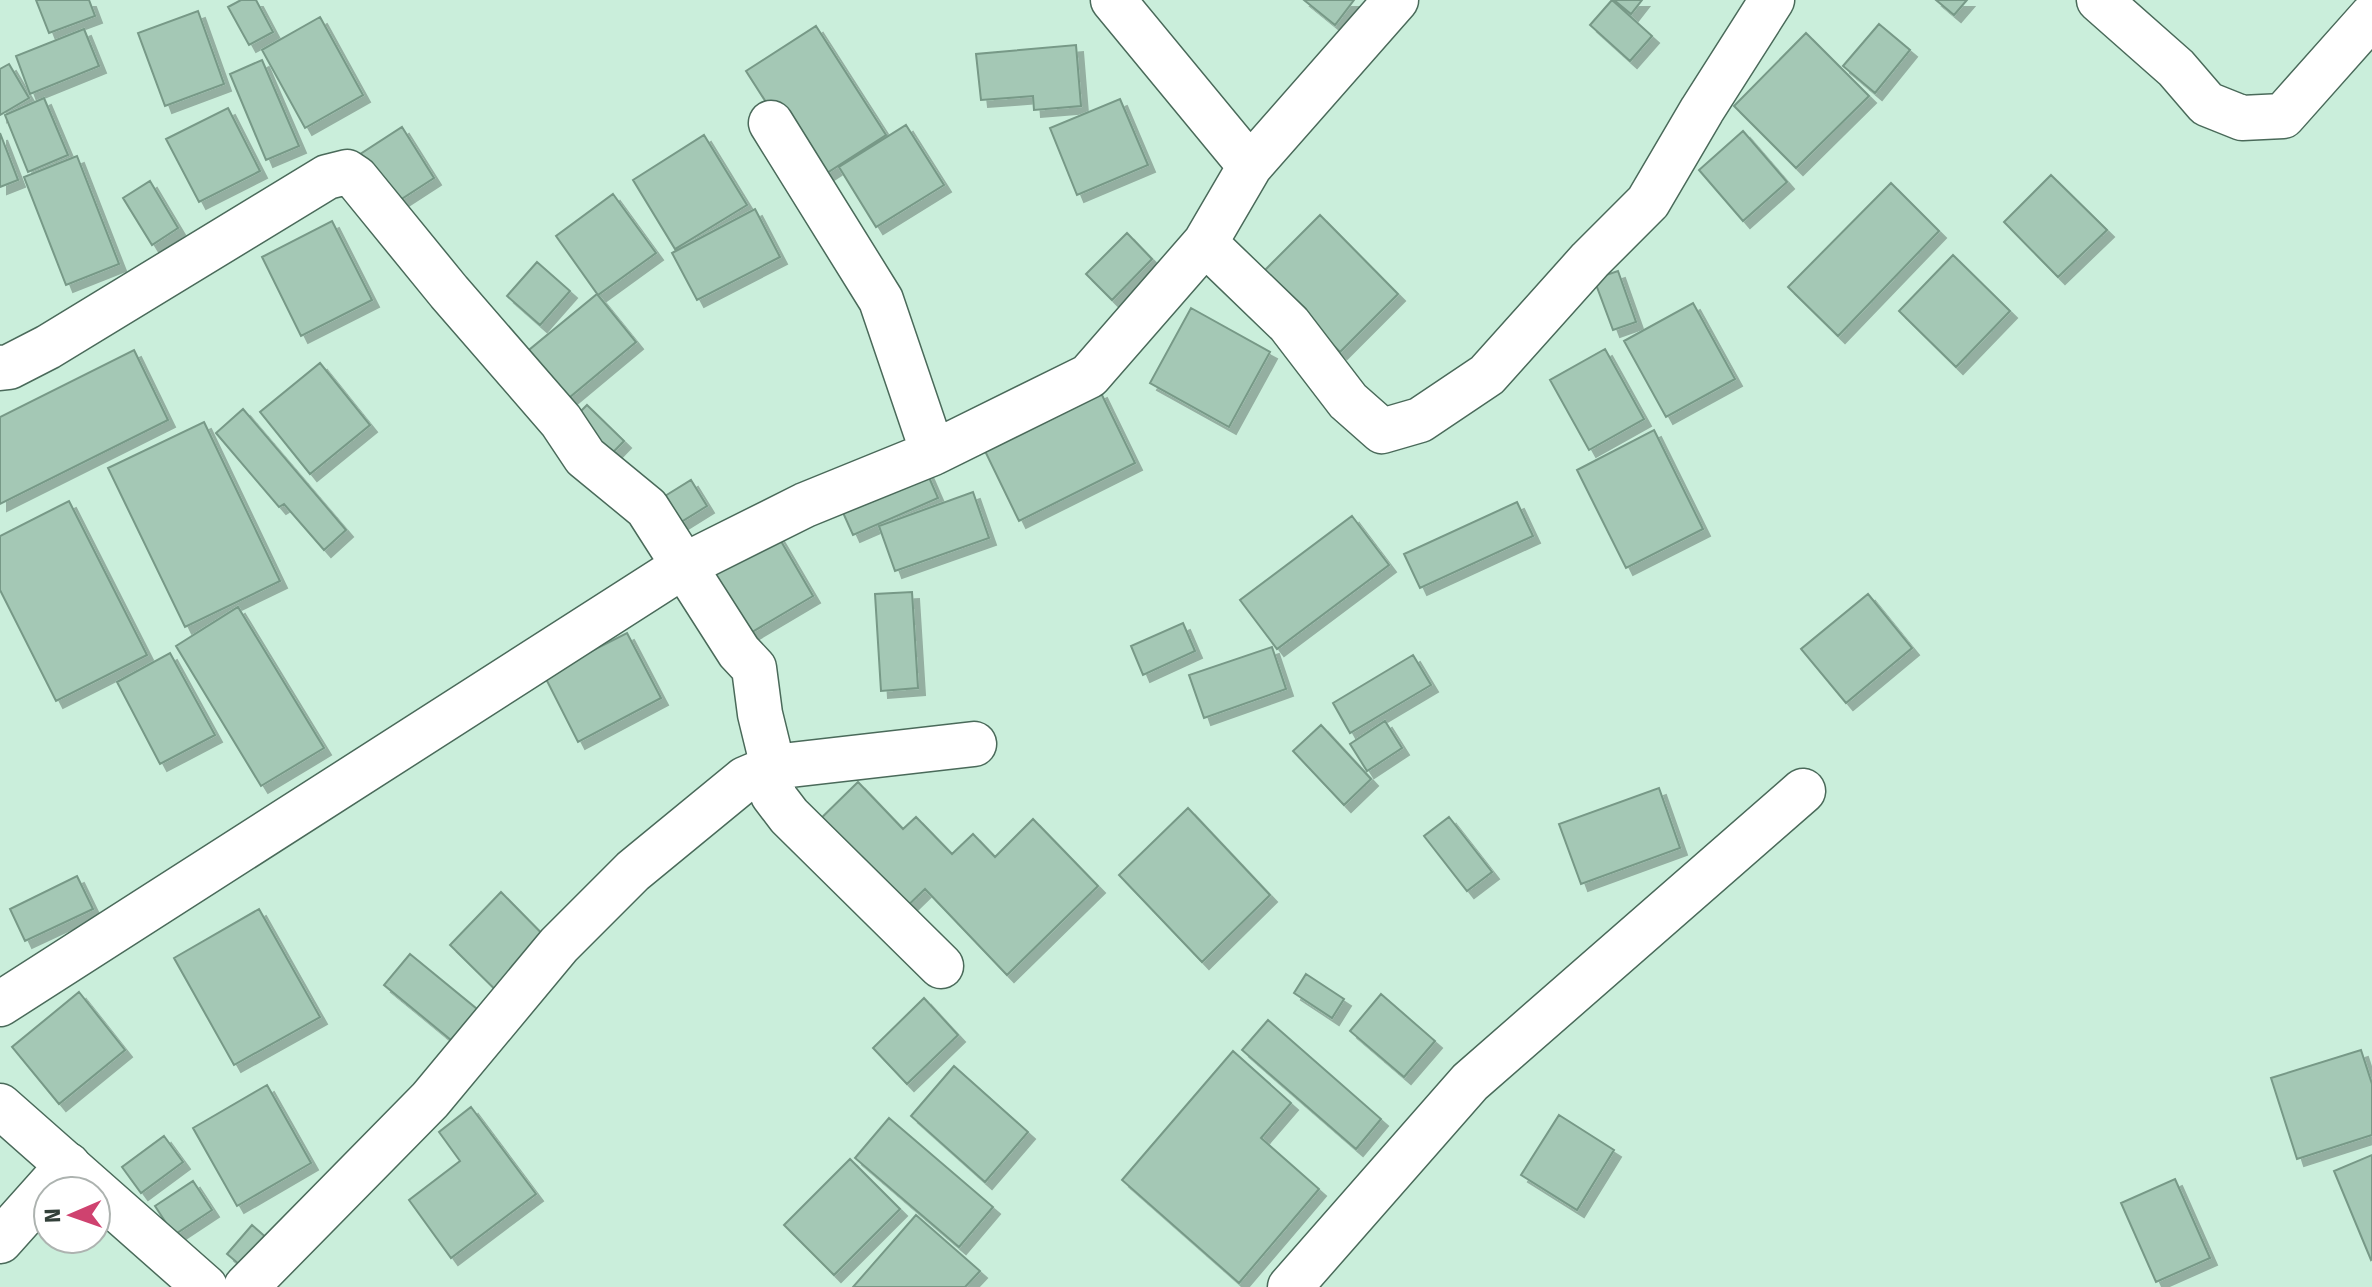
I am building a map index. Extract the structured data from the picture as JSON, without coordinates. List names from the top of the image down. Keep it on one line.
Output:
{"north":"left"}
